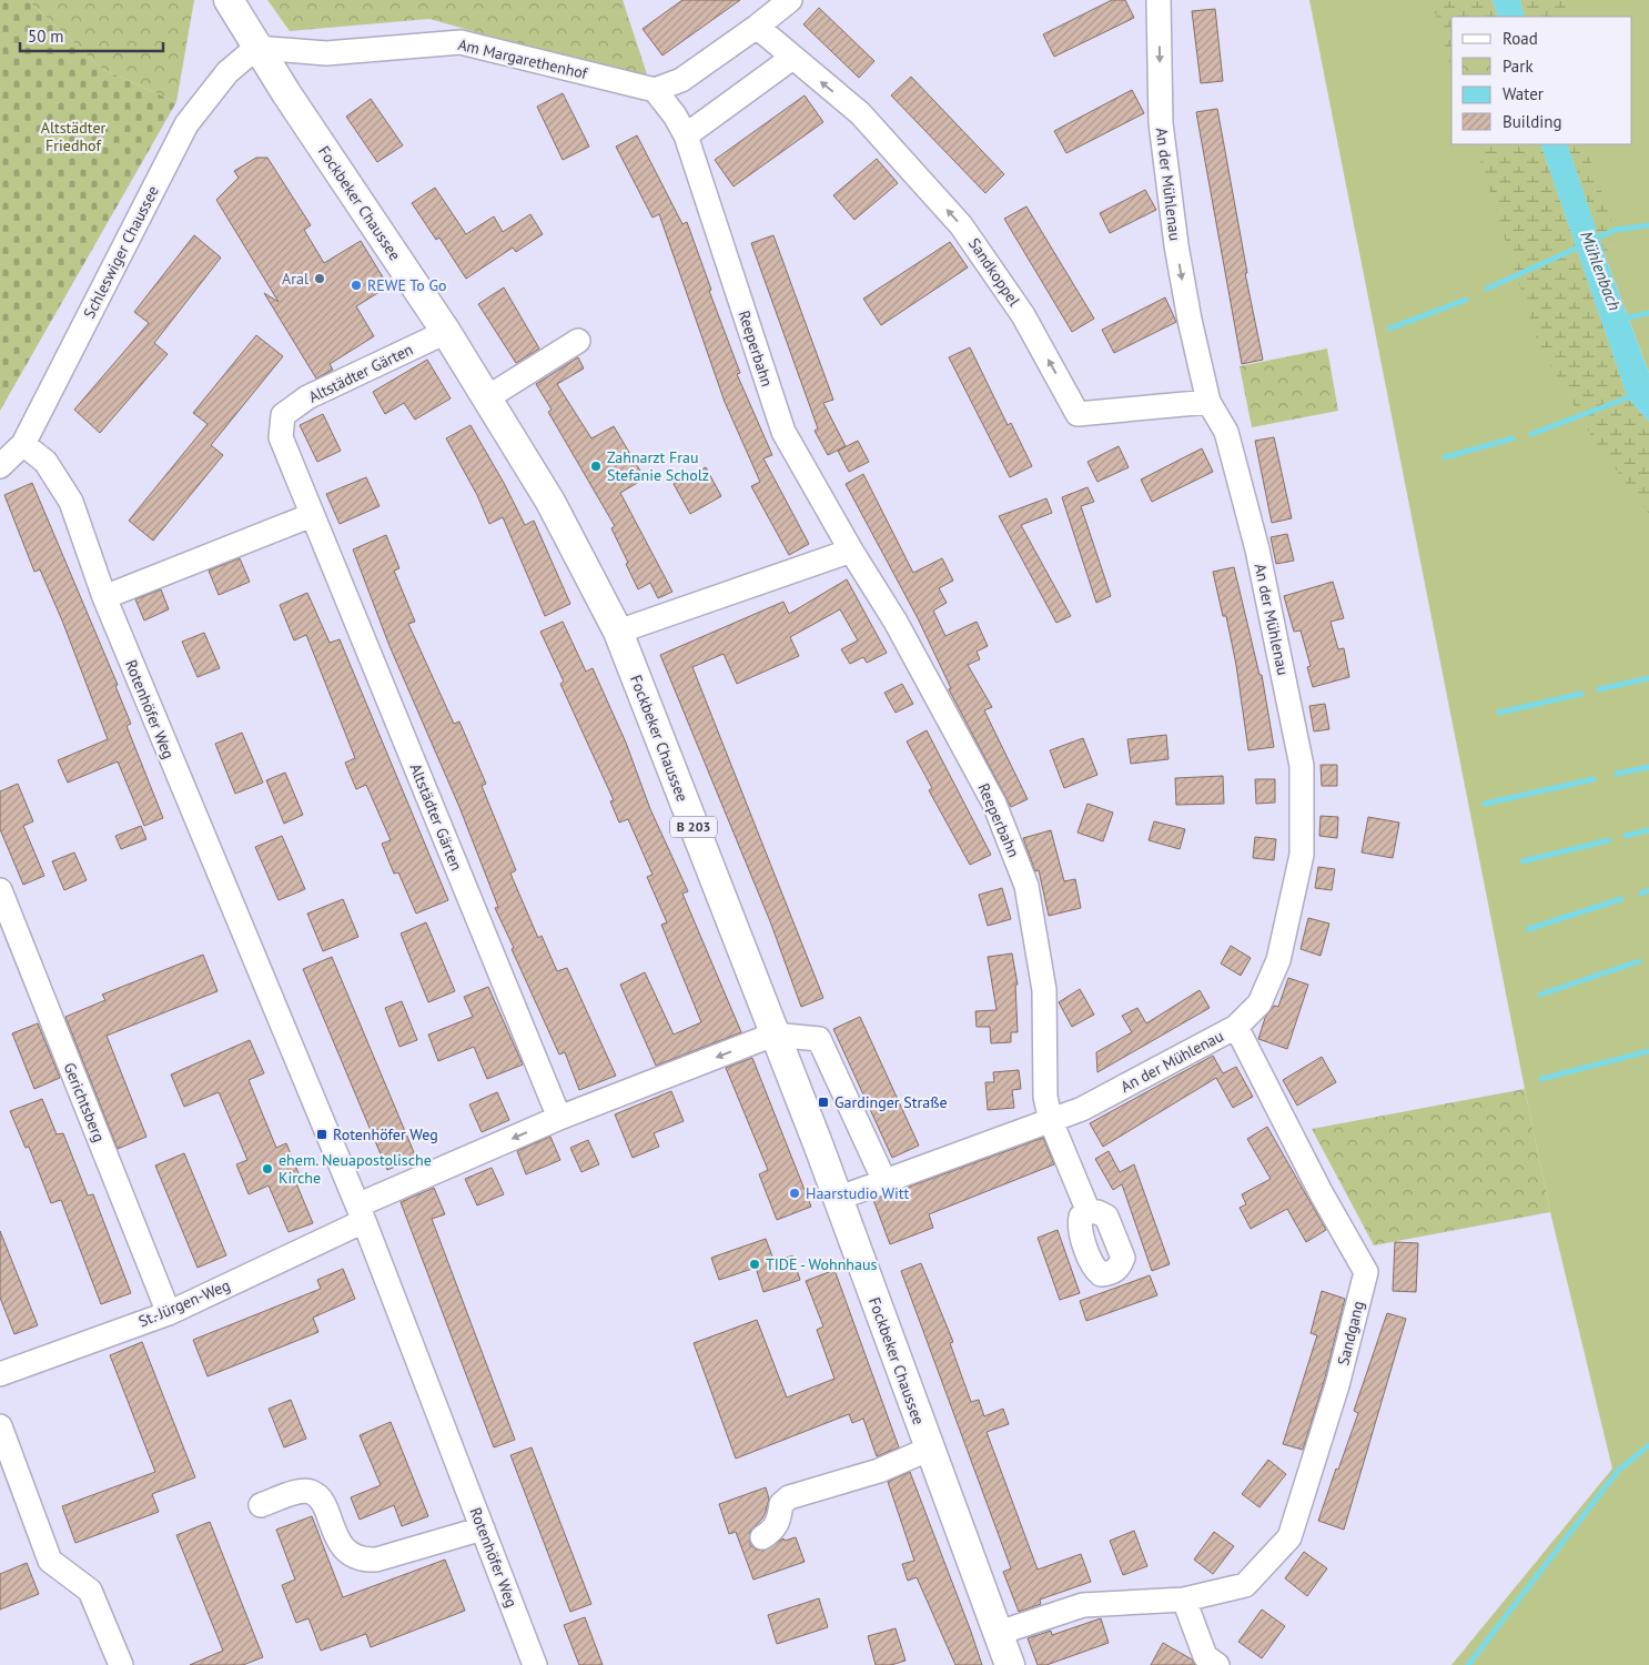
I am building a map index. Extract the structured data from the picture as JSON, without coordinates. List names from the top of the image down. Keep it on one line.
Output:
{"streets":{"main road":["Fockbeker Chaussee","B 203"],"street":["Am Margarethenhof","An der Mühlenau","Schleswiger Chaussee","Sandkoppel","Reeperbahn","Altstädter Gärten","Rotenhöfer Weg","Gerichtsberg","St.-Jürgen-Weg","Sandgang"]},"crossings":[["Am Margarethenhof","Fockbeker Chaussee"],["Am Margarethenhof","Schleswiger Chaussee"],["An der Mühlenau","Fockbeker Chaussee"],["An der Mühlenau","Sandkoppel"],["An der Mühlenau","Reeperbahn"],["An der Mühlenau","Sandgang"],["Fockbeker Chaussee","Schleswiger Chaussee"],["Fockbeker Chaussee","Altstädter Gärten"],["Fockbeker Chaussee","Sandgang"],["Schleswiger Chaussee","Rotenhöfer Weg"],["Rotenhöfer Weg","St.-Jürgen-Weg"],["Gerichtsberg","St.-Jürgen-Weg"]],"one_way":["Sandkoppel"],"water":["Mühlenbach"],"parks":["Altstädter Friedhof"],"places":{"other":["Aral","REWE To Go","Zahnarzt Frau Stefanie Scholz","ehem. Neuapostolische Kirche","Haarstudio Witt","TIDE - Wohnhaus"],"transit":["Gardinger Straße","Rotenhöfer Weg"]},"legend":["Road","Park","Water","Building"],"scale_bar":"50 m"}
